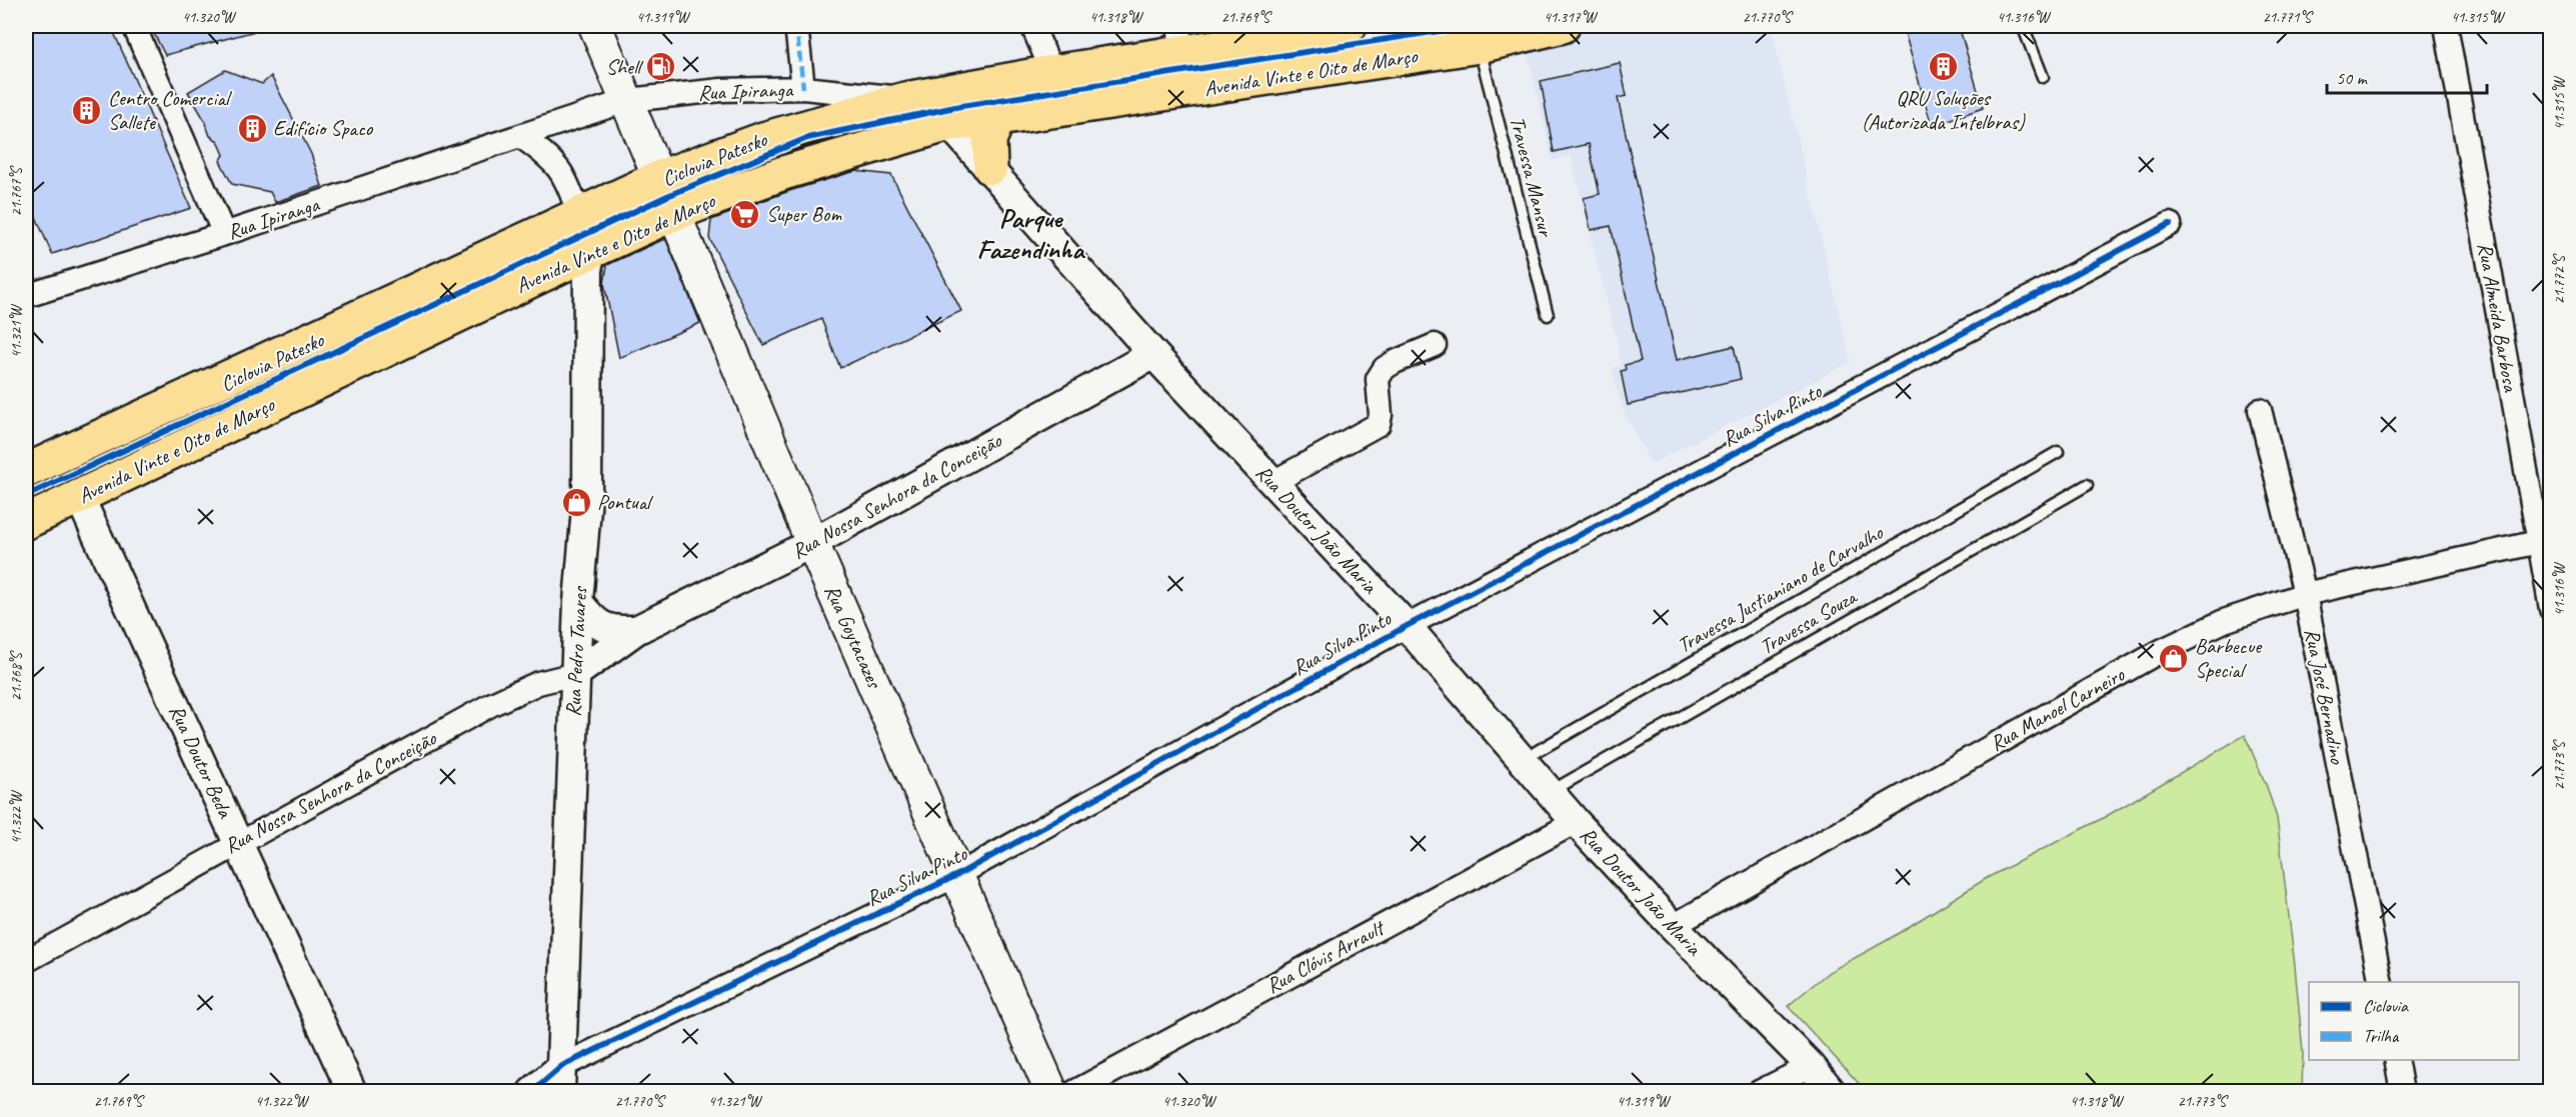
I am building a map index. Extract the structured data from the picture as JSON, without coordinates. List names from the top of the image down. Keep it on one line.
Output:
{"streets":{"main road":["Avenida Vinte e Oito de Março","Rua Goytacazes"],"street":["Rua Ipiranga","Rua Almeida Barbosa","Rua Silva Pinto","Rua Nossa Senhora da Conceição","Rua Doutor João Maria","Rua Pedro Tavares","Rua José Bernadino","Rua Manoel Carneiro","Rua Doutor Beda","Rua Clóvis Arrault"],"lane":["Travessa Mansur","Travessa Justianiano de Carvalho","Travessa Souza"],"cycle path":["Ciclovia Patesko"]},"crossings":[["Avenida Vinte e Oito de Março","Rua Ipiranga"],["Avenida Vinte e Oito de Março","Travessa Mansur"],["Avenida Vinte e Oito de Março","Rua Doutor João Maria"],["Avenida Vinte e Oito de Março","Rua Goytacazes"],["Avenida Vinte e Oito de Março","Rua Pedro Tavares"],["Avenida Vinte e Oito de Março","Rua Doutor Beda"],["Rua Ipiranga","Rua Goytacazes"],["Rua Almeida Barbosa","Rua Manoel Carneiro"],["Rua Silva Pinto","Rua Doutor João Maria"],["Rua Silva Pinto","Rua Goytacazes"],["Rua Silva Pinto","Rua Pedro Tavares"],["Rua Nossa Senhora da Conceição","Rua Doutor João Maria"],["Rua Nossa Senhora da Conceição","Rua Goytacazes"],["Rua Nossa Senhora da Conceição","Rua Pedro Tavares"],["Rua Nossa Senhora da Conceição","Rua Doutor Beda"],["Rua Doutor João Maria","Travessa Justianiano de Carvalho"],["Rua Doutor João Maria","Travessa Souza"],["Rua Doutor João Maria","Rua Manoel Carneiro"],["Rua Doutor João Maria","Rua Clóvis Arrault"],["Rua José Bernadino","Rua Manoel Carneiro"]],"districts":["Parque Fazendinha"],"places":{"fuel station":["Shell"],"building":["QRU Soluções (Autorizada Intelbras)","Centro Comercial Sallete","Edifício Spaco"],"supermarket":["Super Bom"],"shop":["Pontual","Barbecue Special"]},"legend":["Ciclovia","Trilha"],"scale_bar":"50 m","coordinates":["41.320°W","41.319°W","41.318°W","21.769°S","41.317°W","21.770°S","41.316°W","21.771°S","41.315°W","21.767°S","21.772°S","41.321°W","21.768°S","21.773°S","41.322°W"]}
